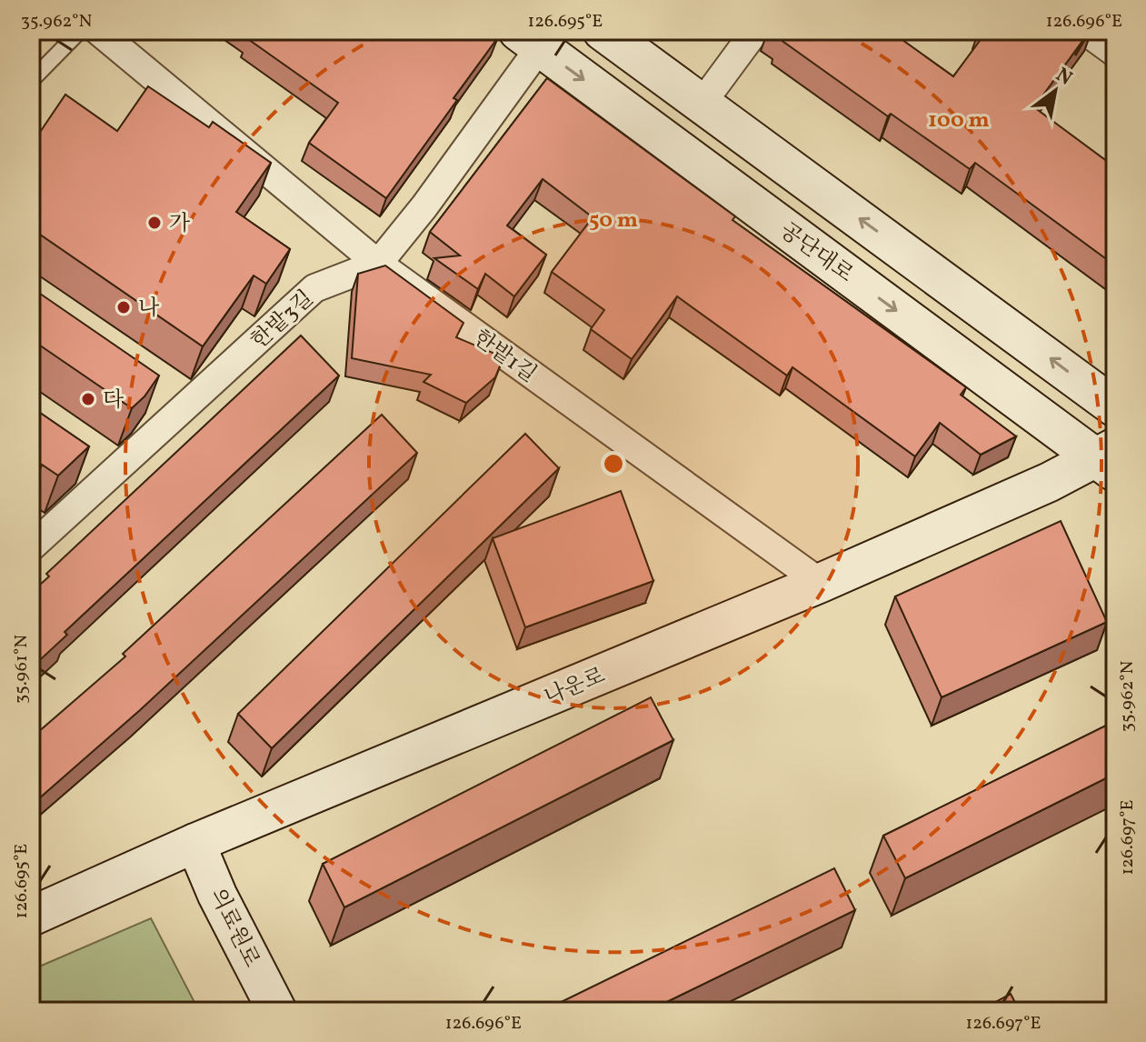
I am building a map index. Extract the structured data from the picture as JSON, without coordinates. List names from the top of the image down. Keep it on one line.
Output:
{"streets":{"street":["공단대로","한밭3길","한밭1길","나운로","의료원로"]},"crossings":[["공단대로","한밭3길"],["공단대로","나운로"],["한밭3길","한밭1길"],["한밭1길","나운로"],["나운로","의료원로"]],"places":["가","나","다"],"north":"top right","coordinates":["35.962°N","126.695°E","126.696°E","35.961°N","126.697°E"],"rings":["100 m","50 m"]}
